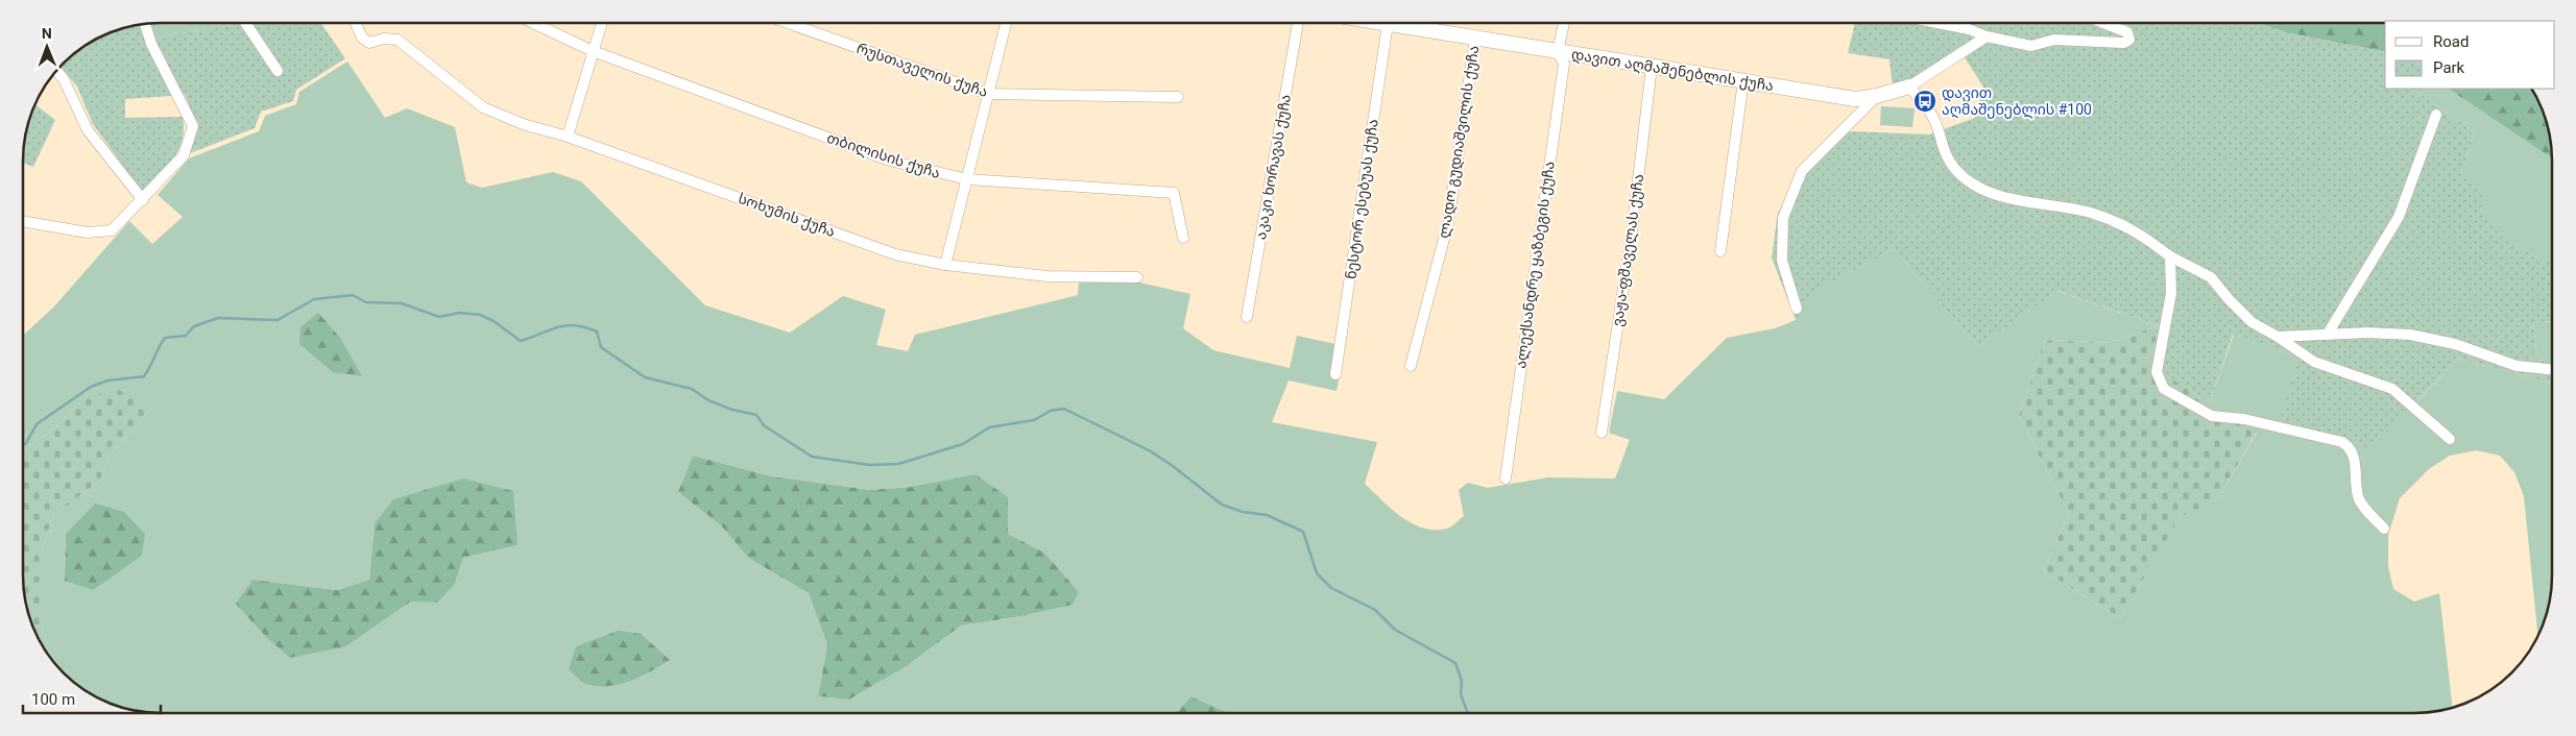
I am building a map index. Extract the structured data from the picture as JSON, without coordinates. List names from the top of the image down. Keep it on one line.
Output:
{"streets":{"street":["რუსთაველის ქუჩა","დავით აღმაშენებლის ქუჩა","ლადო გუდიაშვილის ქუჩა","თბილისის ქუჩა","აკაკი ხორავას ქუჩა","ნესტორ ესებუას ქუჩა","სოხუმის ქუჩა","ვაჟა-ფშაველას ქუჩა","ალექსანდრე ყაზბეგის ქუჩა"]},"crossings":[["დავით აღმაშენებლის ქუჩა","ლადო გუდიაშვილის ქუჩა"],["დავით აღმაშენებლის ქუჩა","ნესტორ ესებუას ქუჩა"],["დავით აღმაშენებლის ქუჩა","ვაჟა-ფშაველას ქუჩა"],["დავით აღმაშენებლის ქუჩა","ალექსანდრე ყაზბეგის ქუჩა"]],"places":{"bus stop":["დავით აღმაშენებლის #100"]},"legend":["Road","Park"],"scale_bar":"100 m","north":"top"}
